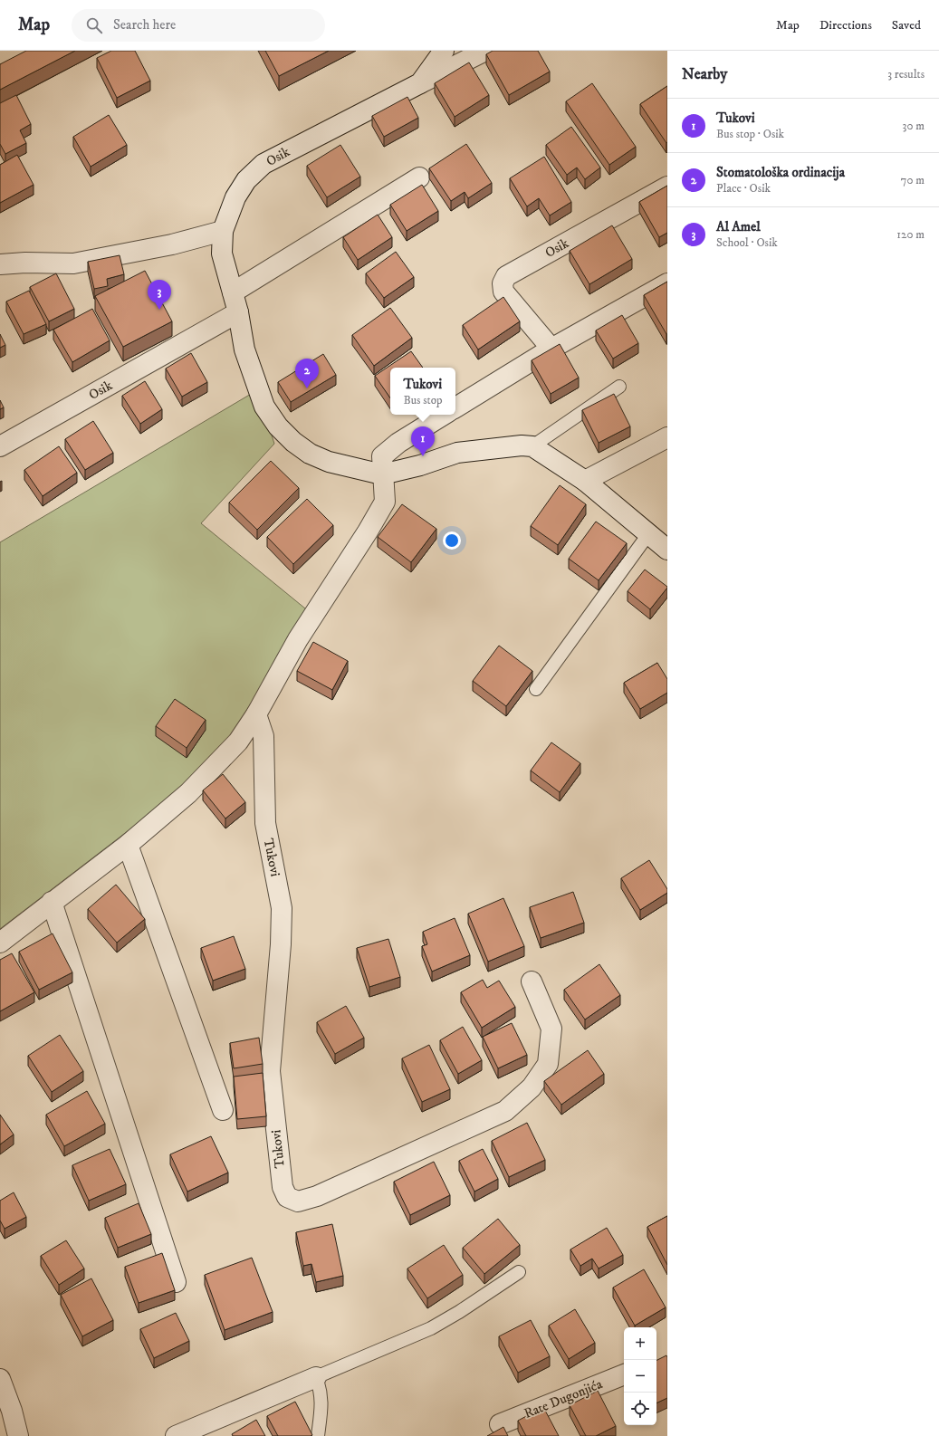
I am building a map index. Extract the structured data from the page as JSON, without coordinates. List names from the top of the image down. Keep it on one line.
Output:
{"streets":{"street":["Osik","Tukovi","Rate Dugonjića"]},"page":{"header":"Map","search":"Search here","nav":["Map","Directions","Saved"],"heading":["Nearby","3 results"],"list":[{"mark":"1","name":"Tukovi","note":"Bus stop · Osik","value":"30 m"},{"mark":"2","name":"Stomatološka ordinacija","note":"Place · Osik","value":"70 m"},{"mark":"3","name":"Al Amel","note":"School · Osik","value":"120 m"}],"pins":["3","2","1"],"popup":["Tukovi","Bus stop"],"map_buttons":["+","−"]}}
